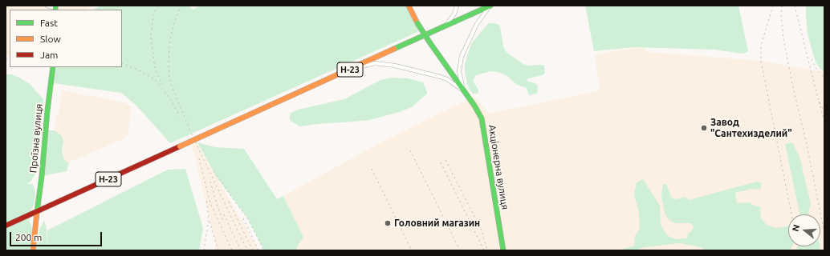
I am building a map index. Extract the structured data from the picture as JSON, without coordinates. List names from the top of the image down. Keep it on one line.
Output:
{"streets":{"main road":["Н-23","Проїзна вулиця","Акціонерна вулиця"]},"crossings":[["Н-23","Проїзна вулиця"]],"places":["Завод \"Сантехизделий\"","Головний магазин"],"legend":["Fast","Slow","Jam"],"scale_bar":"200 m","north":"left"}
